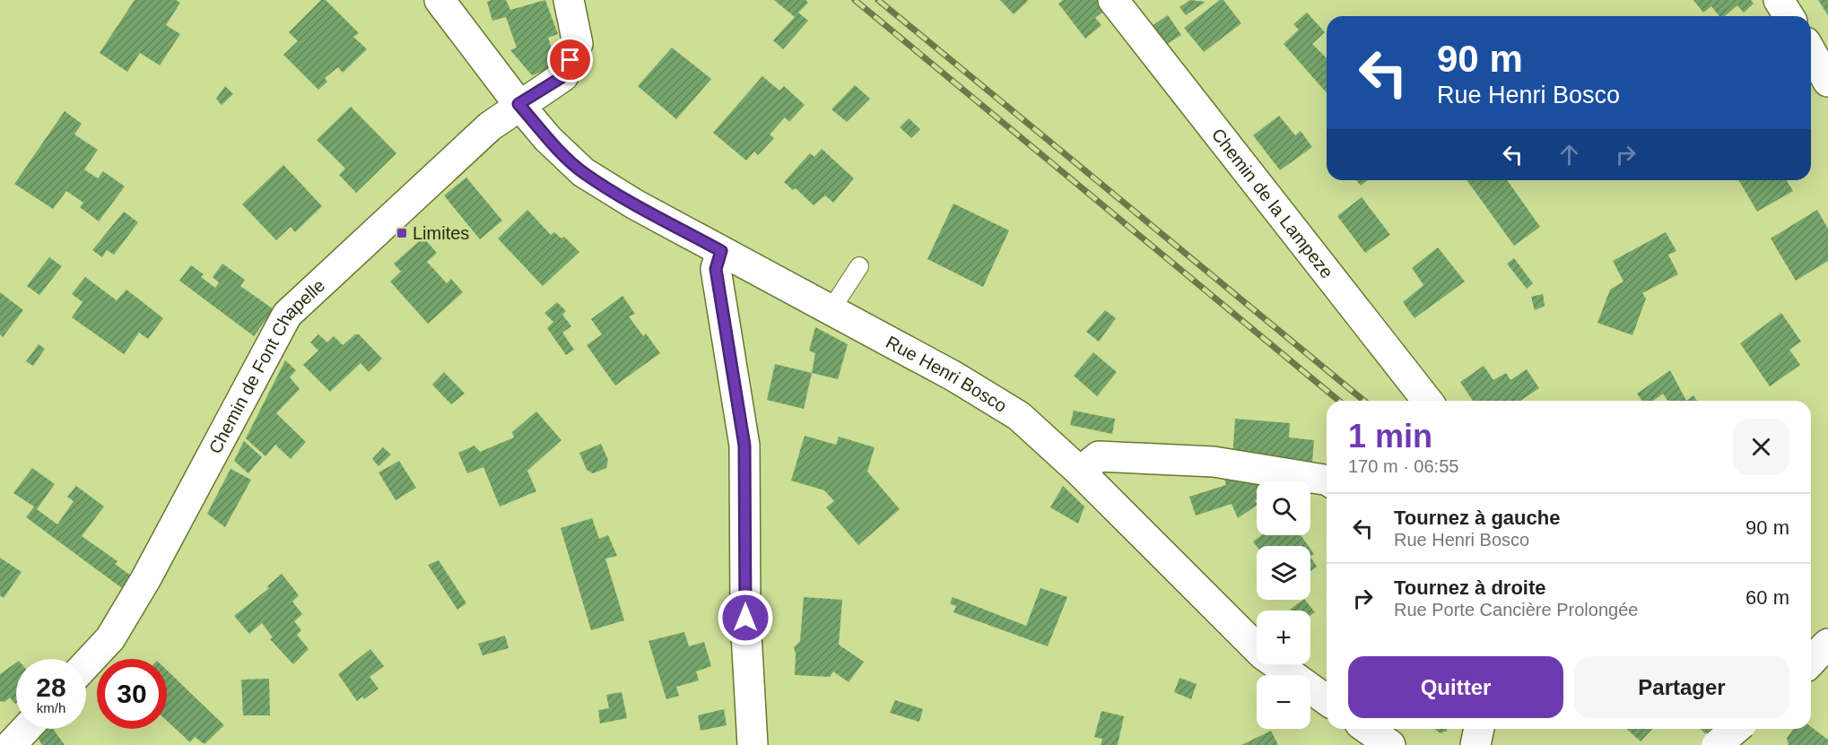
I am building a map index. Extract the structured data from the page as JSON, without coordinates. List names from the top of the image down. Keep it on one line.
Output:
{"streets":{"street":["Chemin de la Lampeze","Chemin de Font Chapelle","Rue Henri Bosco"]},"crossings":[["Chemin de Font Chapelle","Rue Henri Bosco"]],"places":{"transit":["Limites"]},"page":{"turn":["90 m","Rue Henri Bosco"],"heading":["1 min","170 m · 06:55"],"map_buttons":["+","−"],"list":[{"name":"Tournez à gauche","note":"Rue Henri Bosco","value":"90 m"},{"name":"Tournez à droite","note":"Rue Porte Cancière Prolongée","value":"60 m"}],"buttons":["Quitter","Partager"],"speed":"28 km/h","limit":"30"}}
